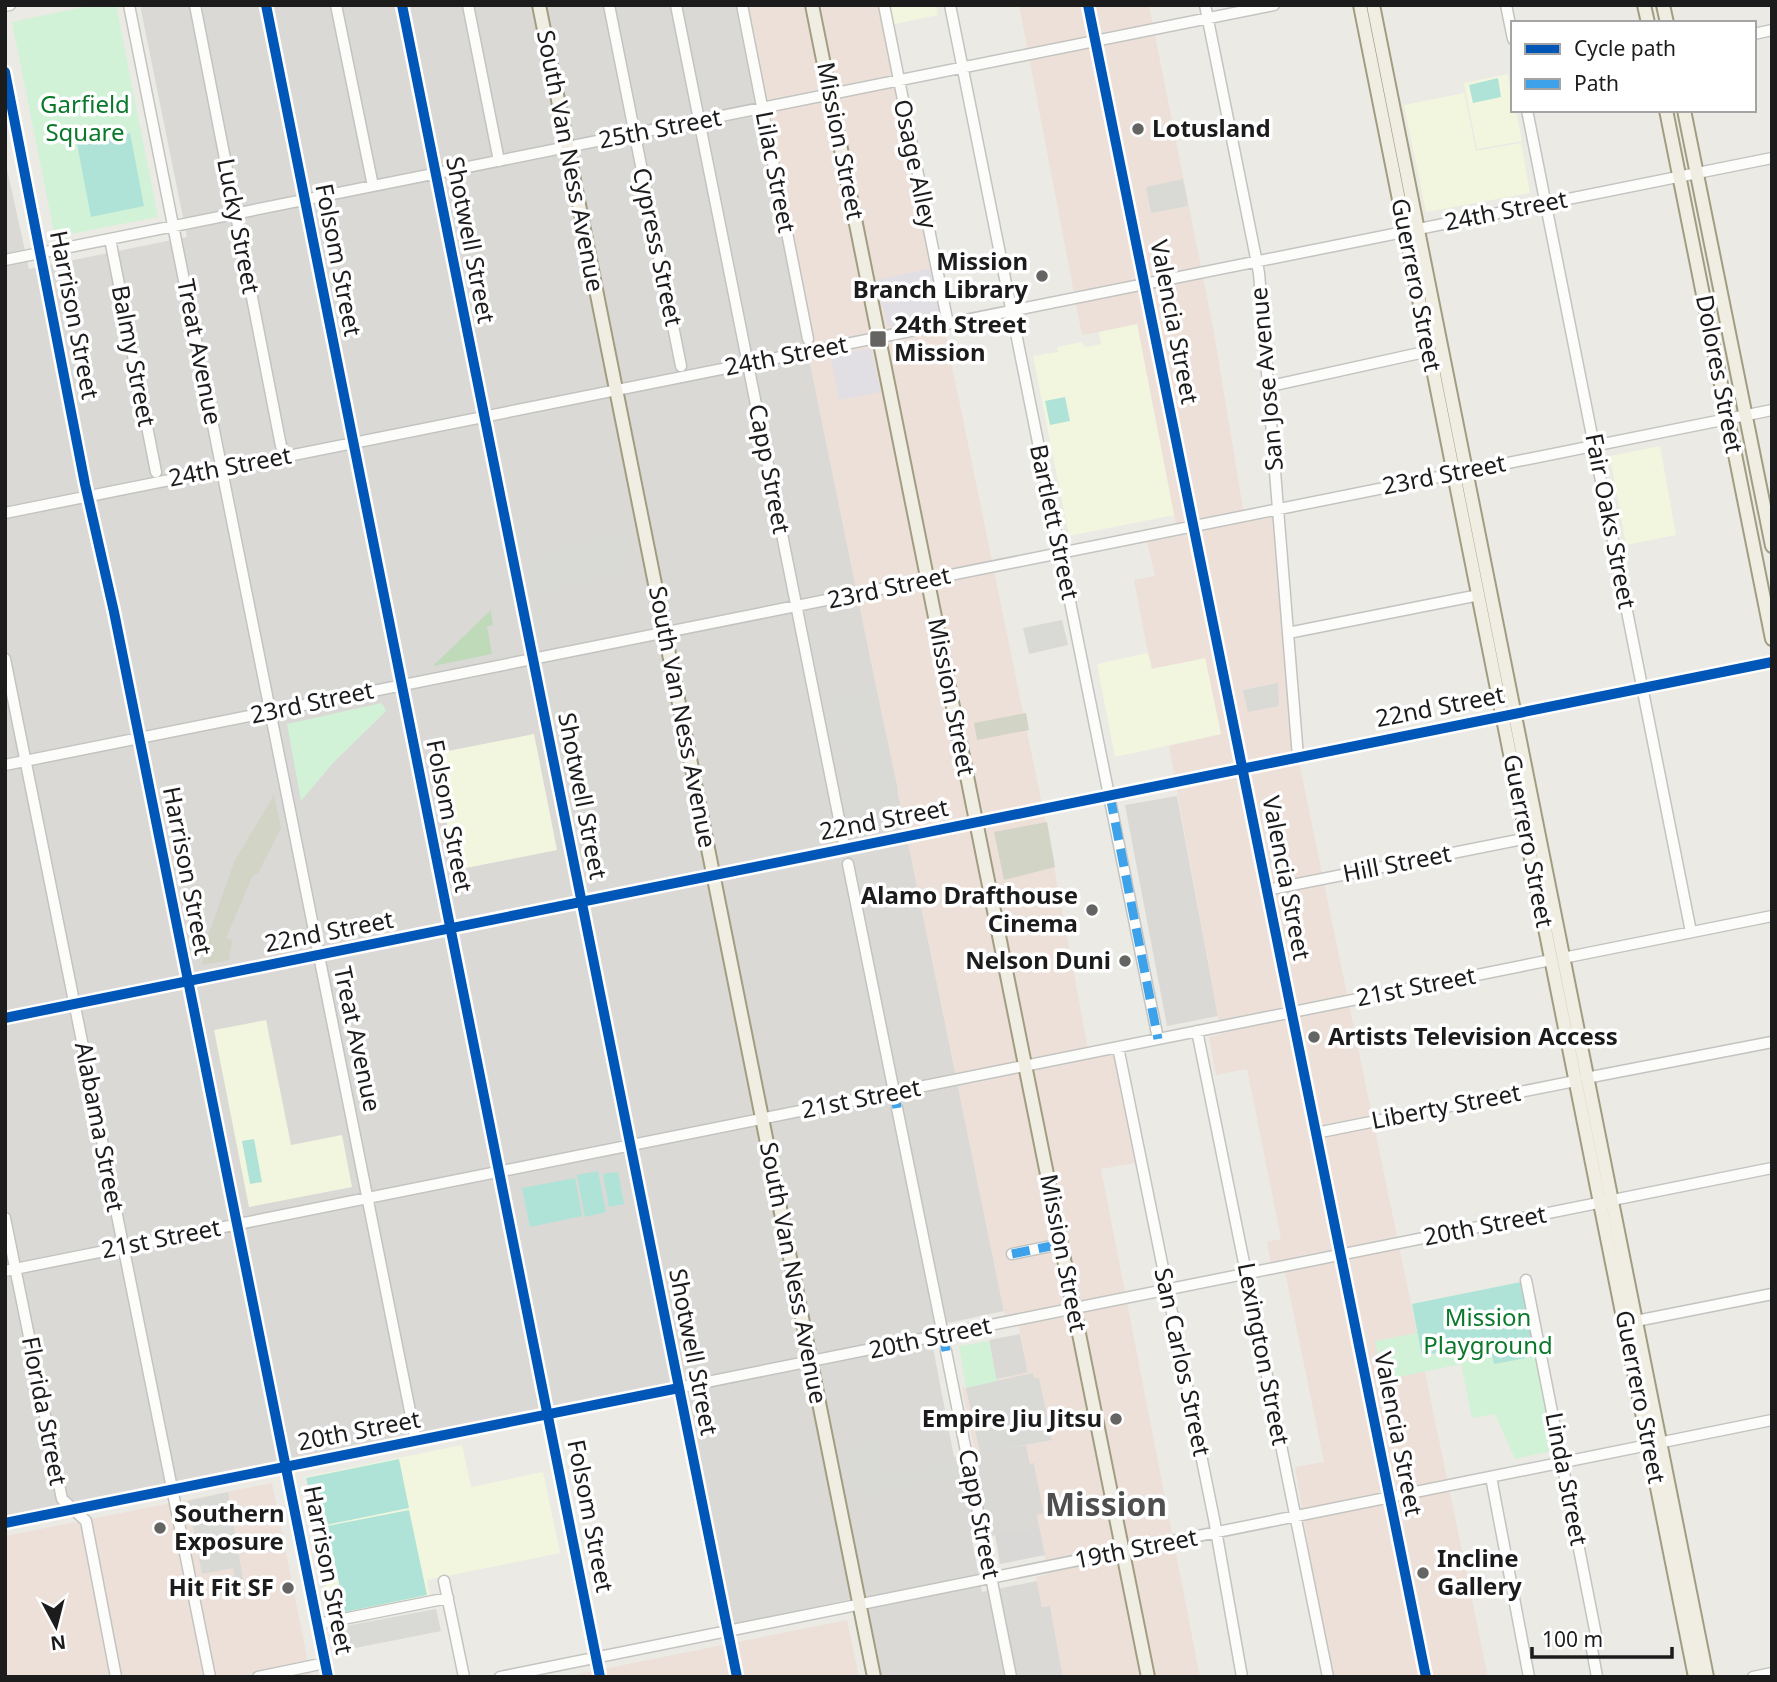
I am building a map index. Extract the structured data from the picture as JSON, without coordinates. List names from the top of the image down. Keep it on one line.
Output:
{"streets":{"main road":["Mission Street","South Van Ness Avenue","Guerrero Street","Dolores Street"],"street":["25th Street","Osage Alley","Lilac Street","24th Street","Lucky Street","Shotwell Street","Cypress Street","Folsom Street","Harrison Street","Valencia Street","Treat Avenue","Balmy Street","San Jose Avenue","Capp Street","23rd Street","Fair Oaks Street","Bartlett Street","22nd Street","Hill Street","21st Street","Liberty Street","Alabama Street","20th Street","Lexington Street","San Carlos Street","Florida Street","Linda Street","19th Street"]},"crossings":[["25th Street","Mission Street"],["25th Street","South Van Ness Avenue"],["25th Street","Osage Alley"],["25th Street","Lilac Street"],["25th Street","Lucky Street"],["25th Street","Shotwell Street"],["25th Street","Cypress Street"],["25th Street","Folsom Street"],["25th Street","Harrison Street"],["25th Street","Valencia Street"],["25th Street","Treat Avenue"],["25th Street","Balmy Street"],["25th Street","San Jose Avenue"],["25th Street","Capp Street"],["25th Street","Bartlett Street"],["Mission Street","24th Street"],["Mission Street","23rd Street"],["Mission Street","22nd Street"],["Mission Street","21st Street"],["Mission Street","20th Street"],["Mission Street","19th Street"],["South Van Ness Avenue","24th Street"],["South Van Ness Avenue","23rd Street"],["South Van Ness Avenue","22nd Street"],["South Van Ness Avenue","21st Street"],["South Van Ness Avenue","20th Street"],["South Van Ness Avenue","19th Street"],["Osage Alley","24th Street"],["24th Street","Shotwell Street"],["24th Street","Folsom Street"],["24th Street","Guerrero Street"],["24th Street","Harrison Street"],["24th Street","Valencia Street"],["24th Street","Treat Avenue"],["24th Street","Dolores Street"],["24th Street","San Jose Avenue"],["24th Street","Capp Street"],["24th Street","Fair Oaks Street"],["24th Street","Bartlett Street"],["Shotwell Street","23rd Street"],["Shotwell Street","22nd Street"],["Shotwell Street","21st Street"],["Shotwell Street","20th Street"],["Shotwell Street","19th Street"],["Folsom Street","23rd Street"],["Folsom Street","22nd Street"],["Folsom Street","21st Street"],["Folsom Street","20th Street"],["Folsom Street","19th Street"],["Guerrero Street","23rd Street"],["Guerrero Street","22nd Street"],["Guerrero Street","Hill Street"],["Guerrero Street","21st Street"],["Guerrero Street","Liberty Street"],["Guerrero Street","20th Street"],["Guerrero Street","19th Street"],["Harrison Street","23rd Street"],["Harrison Street","22nd Street"],["Harrison Street","21st Street"],["Harrison Street","20th Street"],["Valencia Street","23rd Street"],["Valencia Street","22nd Street"],["Valencia Street","Hill Street"],["Valencia Street","21st Street"],["Valencia Street","Liberty Street"],["Valencia Street","20th Street"],["Valencia Street","19th Street"],["Treat Avenue","23rd Street"],["Treat Avenue","22nd Street"],["Treat Avenue","21st Street"],["Treat Avenue","20th Street"],["Dolores Street","23rd Street"],["San Jose Avenue","23rd Street"],["San Jose Avenue","22nd Street"],["Capp Street","23rd Street"],["Capp Street","22nd Street"],["Capp Street","19th Street"],["23rd Street","Fair Oaks Street"],["23rd Street","Bartlett Street"],["23rd Street","Alabama Street"],["Fair Oaks Street","22nd Street"],["Fair Oaks Street","21st Street"],["Bartlett Street","22nd Street"],["Bartlett Street","21st Street"],["22nd Street","Alabama Street"],["21st Street","Alabama Street"],["21st Street","Lexington Street"],["21st Street","San Carlos Street"],["21st Street","Florida Street"],["Alabama Street","20th Street"],["20th Street","Lexington Street"],["20th Street","San Carlos Street"],["20th Street","Florida Street"],["Lexington Street","19th Street"],["San Carlos Street","19th Street"],["Linda Street","19th Street"]],"districts":["Mission"],"parks":["Garfield Square","Mission Playground"],"places":{"other":["Lotusland","Mission Branch Library","Alamo Drafthouse Cinema","Nelson Duni","Artists Television Access","Empire Jiu Jitsu","Southern Exposure","Incline Gallery","Hit Fit SF"],"transit":["24th Street Mission"]},"legend":["Cycle path","Path"],"scale_bar":"100 m","north":"bottom"}
